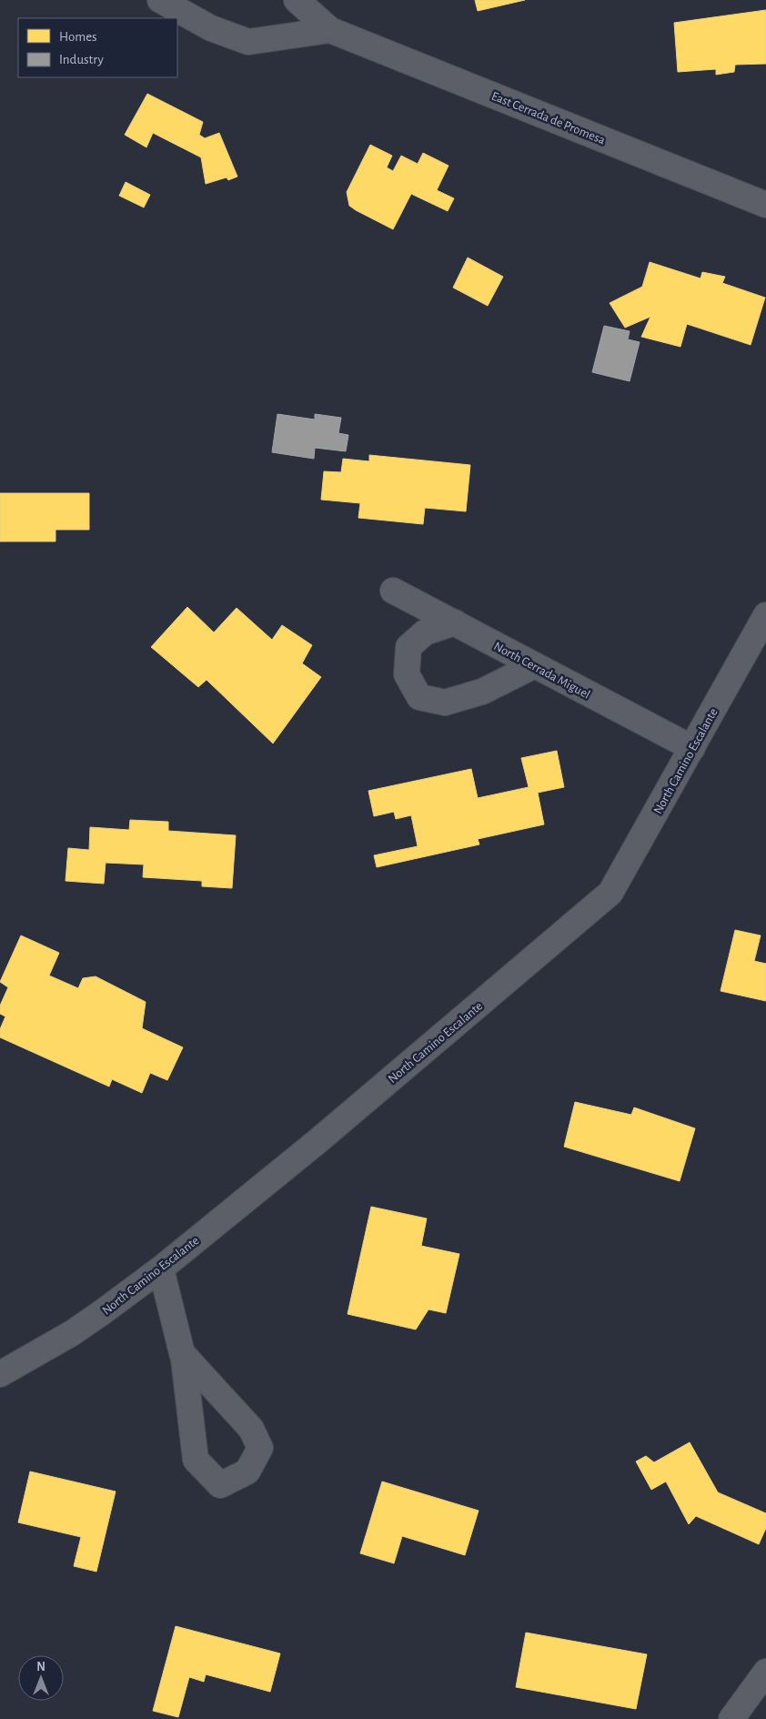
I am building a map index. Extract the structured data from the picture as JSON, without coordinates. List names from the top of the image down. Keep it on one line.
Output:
{"streets":{"street":["East Cerrada de Promesa","North Cerrada Miguel","North Camino Escalante"]},"crossings":[["North Cerrada Miguel","North Camino Escalante"]],"legend":["Homes","Industry"],"north":"top"}
